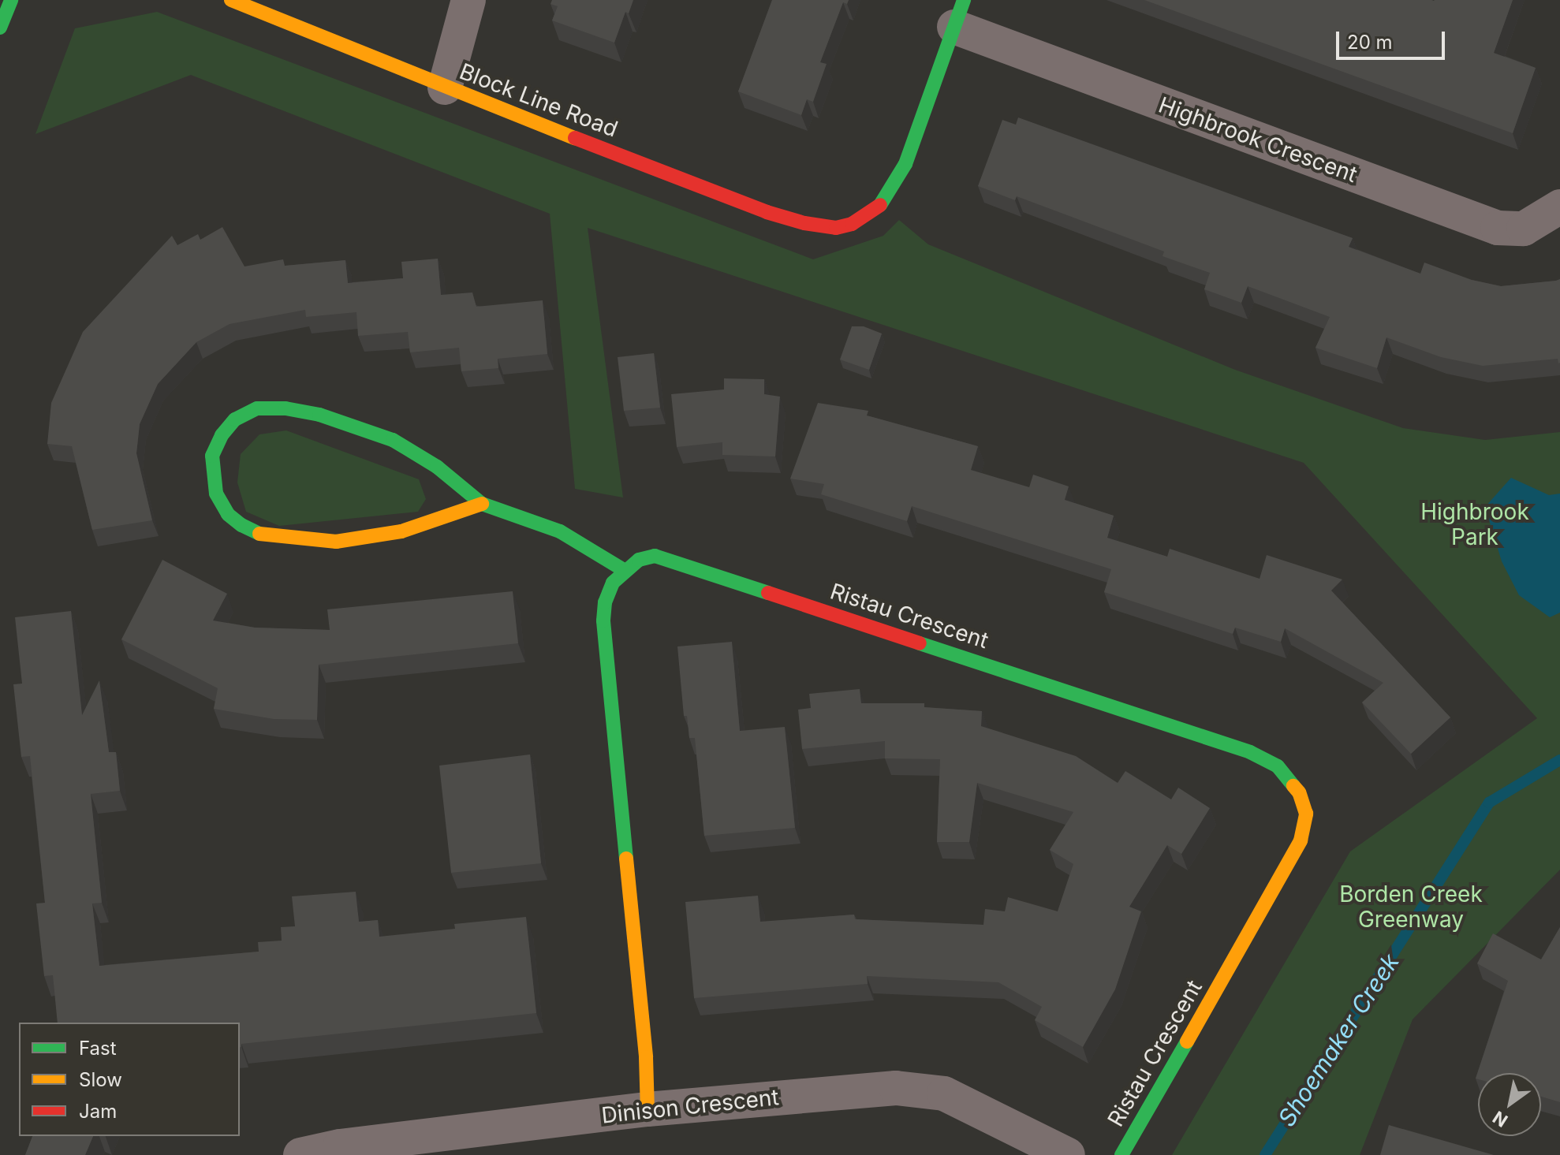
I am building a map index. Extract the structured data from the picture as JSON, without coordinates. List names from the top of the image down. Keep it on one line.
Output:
{"streets":{"street":["Block Line Road","Highbrook Crescent","Ristau Crescent","Dinison Crescent"]},"crossings":[["Block Line Road","Highbrook Crescent"]],"water":["Shoemaker Creek"],"parks":["Highbrook Park","Borden Creek Greenway"],"legend":["Fast","Slow","Jam"],"scale_bar":"20 m","north":"bottom left"}
